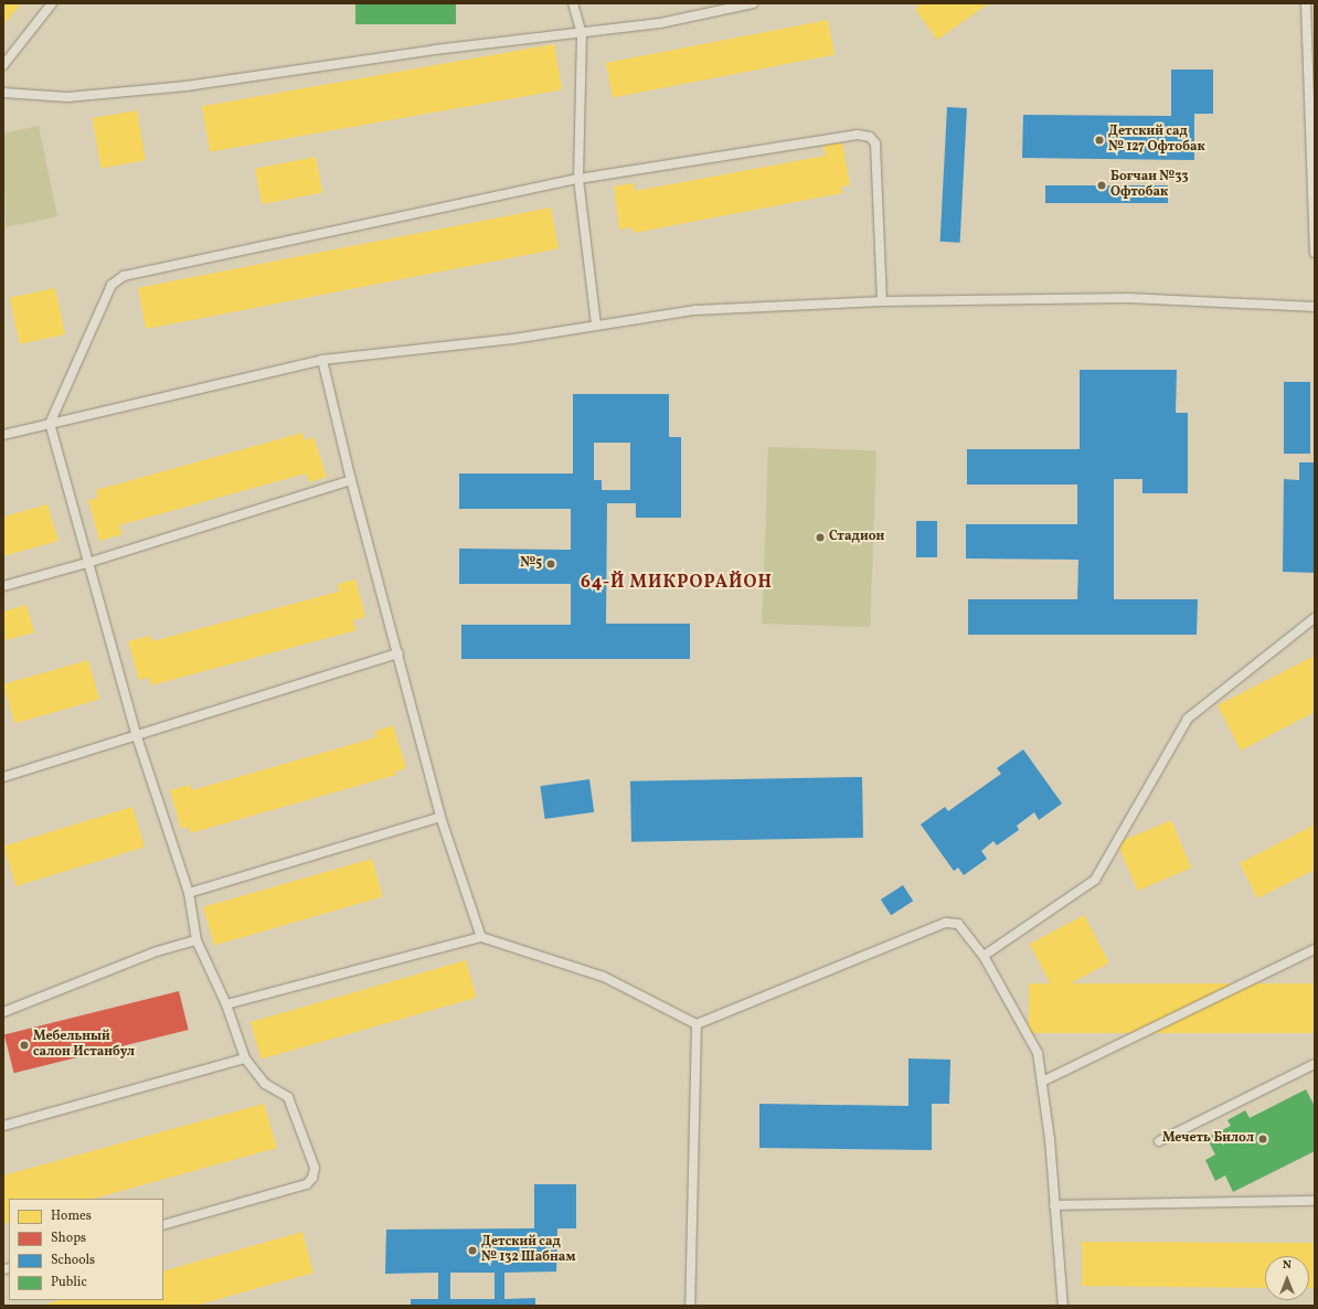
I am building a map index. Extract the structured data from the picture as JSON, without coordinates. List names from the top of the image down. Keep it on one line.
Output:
{"districts":["64-Й МИКРОРАЙОН"],"places":["Детский сад № 127 Офтобак","Боғчаи №33 Офтобак","Стадион","№5","Мебельный салон Истанбул","Мечеть Билол","Детский сад № 132 Шабнам"],"legend":["Homes","Shops","Schools","Public"],"north":"top"}
